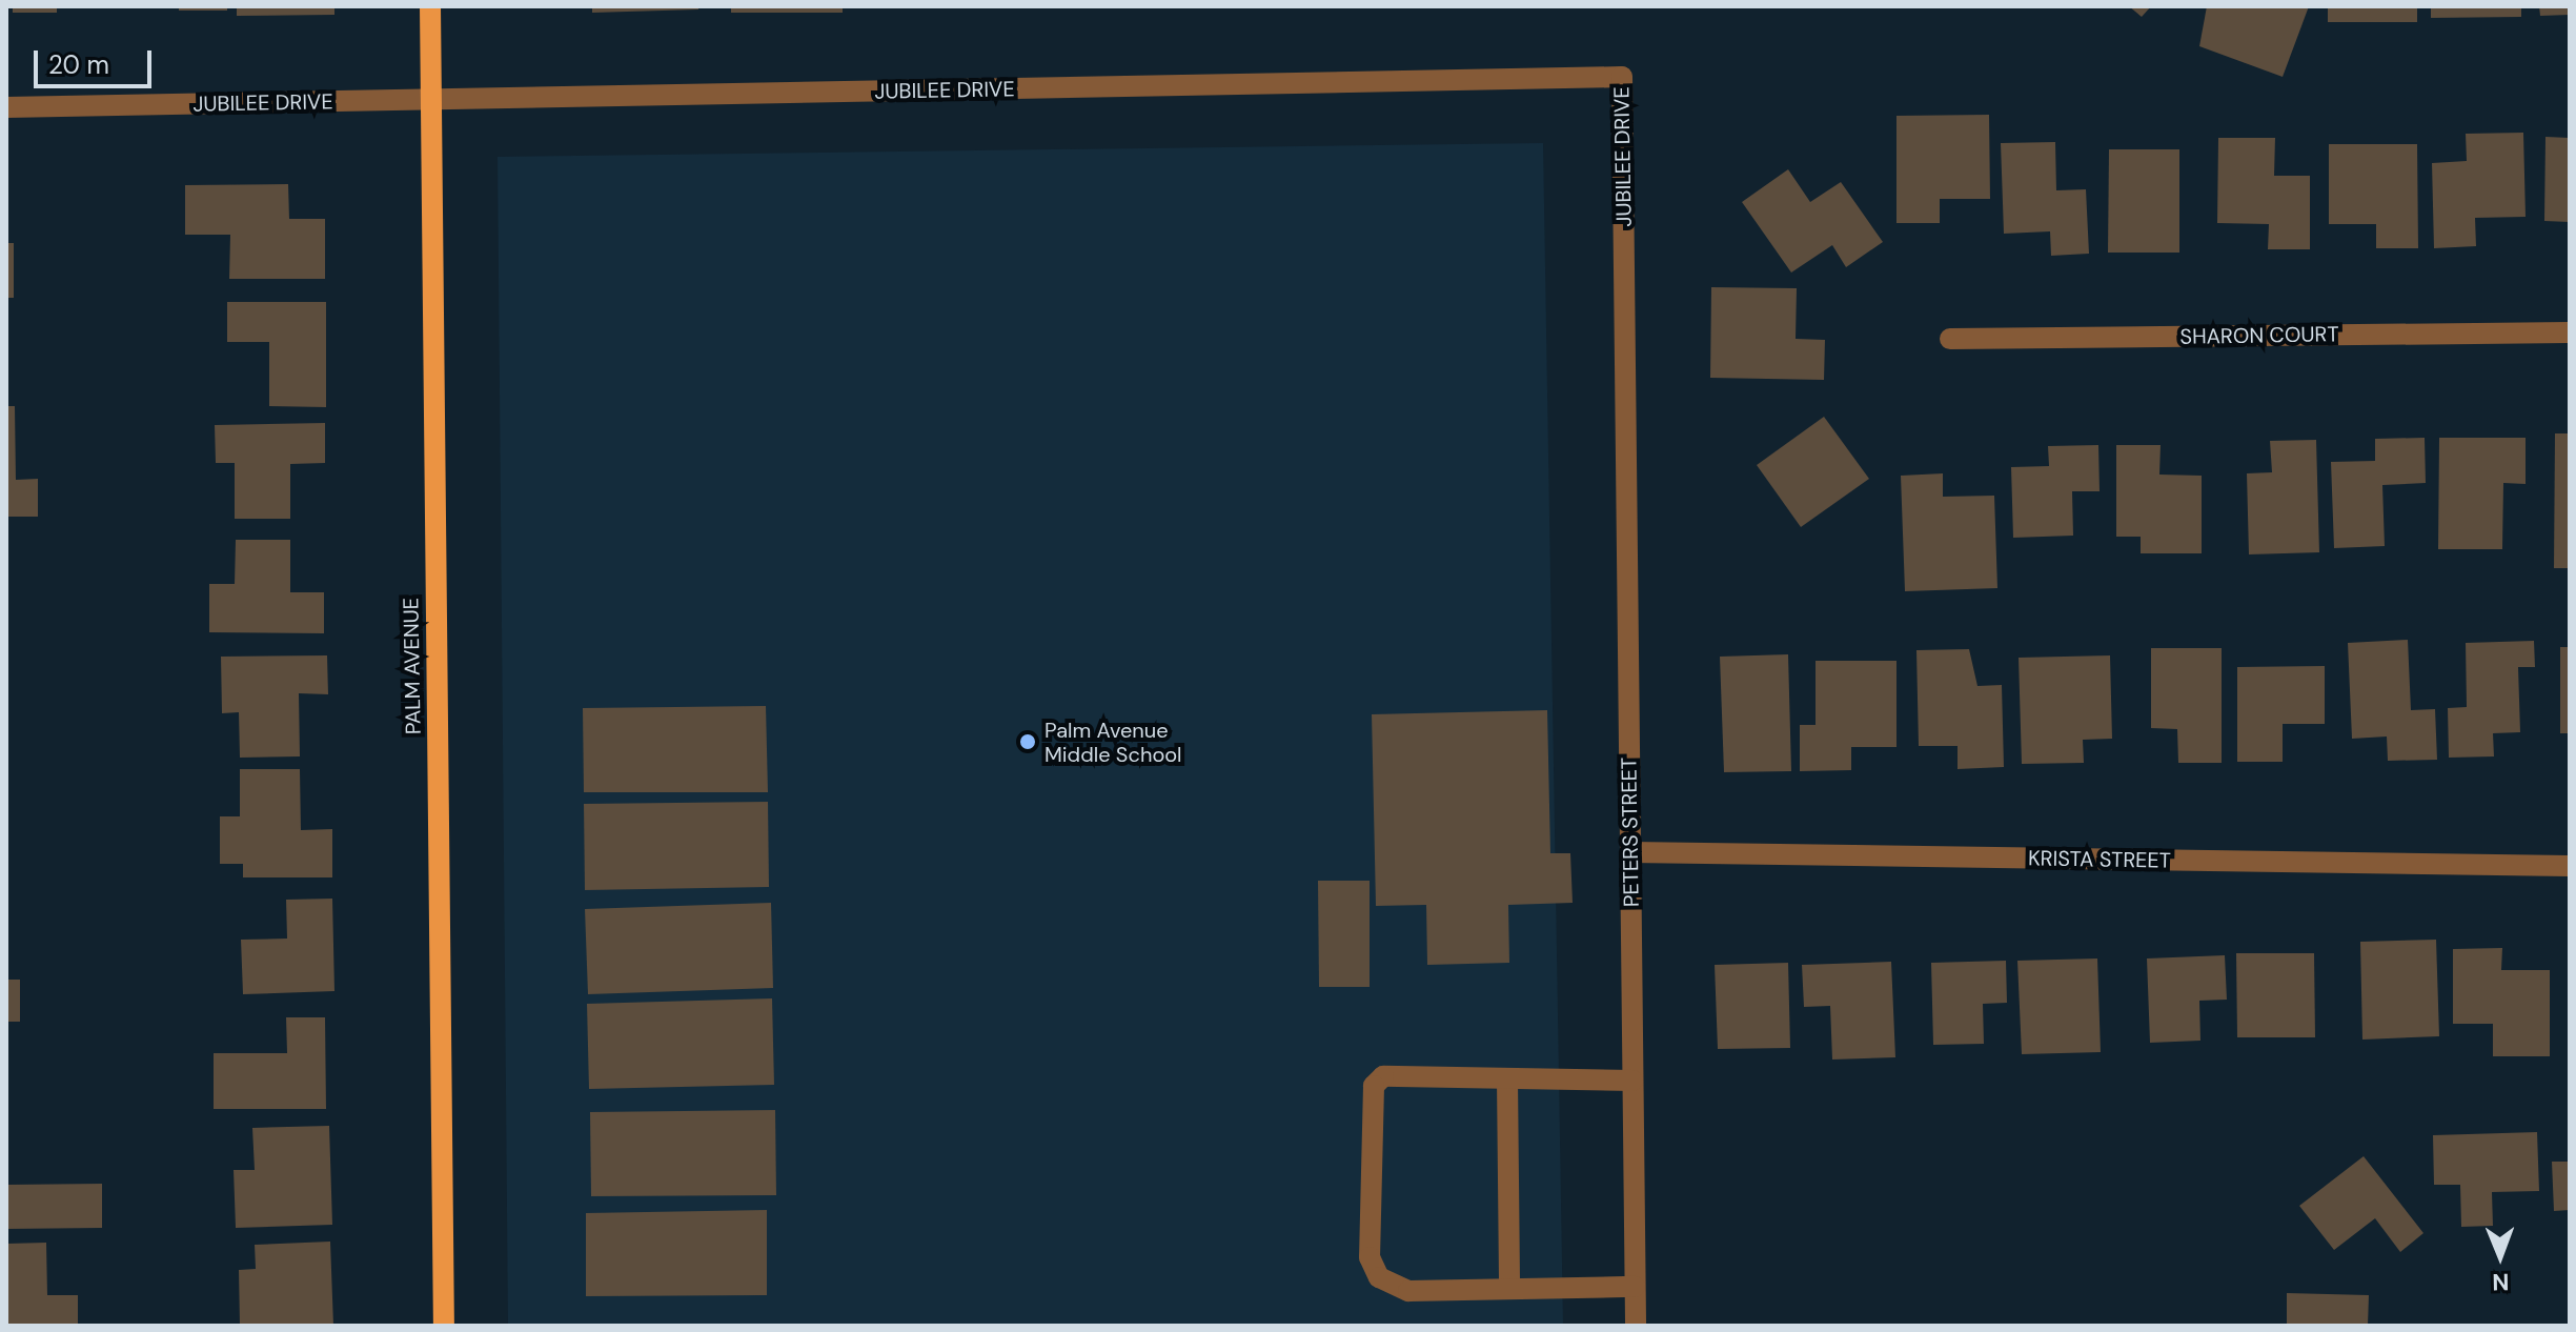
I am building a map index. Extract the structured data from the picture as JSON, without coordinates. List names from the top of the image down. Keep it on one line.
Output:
{"streets":{"main road":["PALM AVENUE"],"street":["JUBILEE DRIVE","SHARON COURT","PETERS STREET","KRISTA STREET"]},"crossings":[["JUBILEE DRIVE","PALM AVENUE"],["JUBILEE DRIVE","PETERS STREET"],["PETERS STREET","KRISTA STREET"]],"places":["Palm Avenue Middle School"],"scale_bar":"20 m","north":"bottom"}
